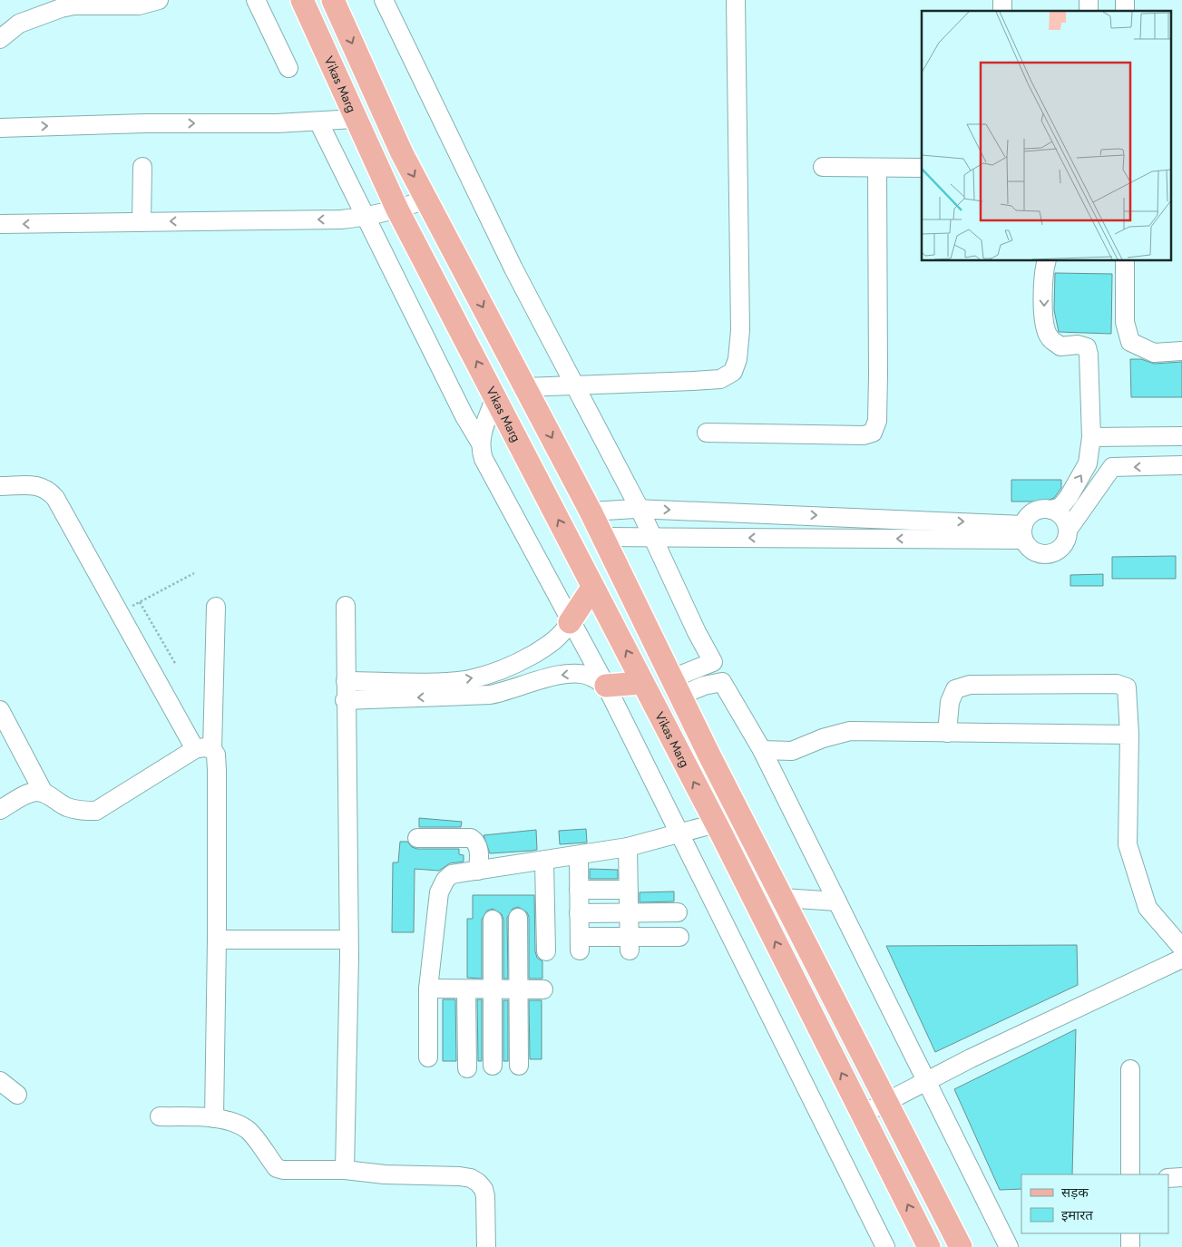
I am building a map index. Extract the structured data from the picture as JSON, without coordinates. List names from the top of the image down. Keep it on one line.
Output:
{"streets":{"main road":["Vikas Marg"]},"legend":["सड़क","इमारत"]}
